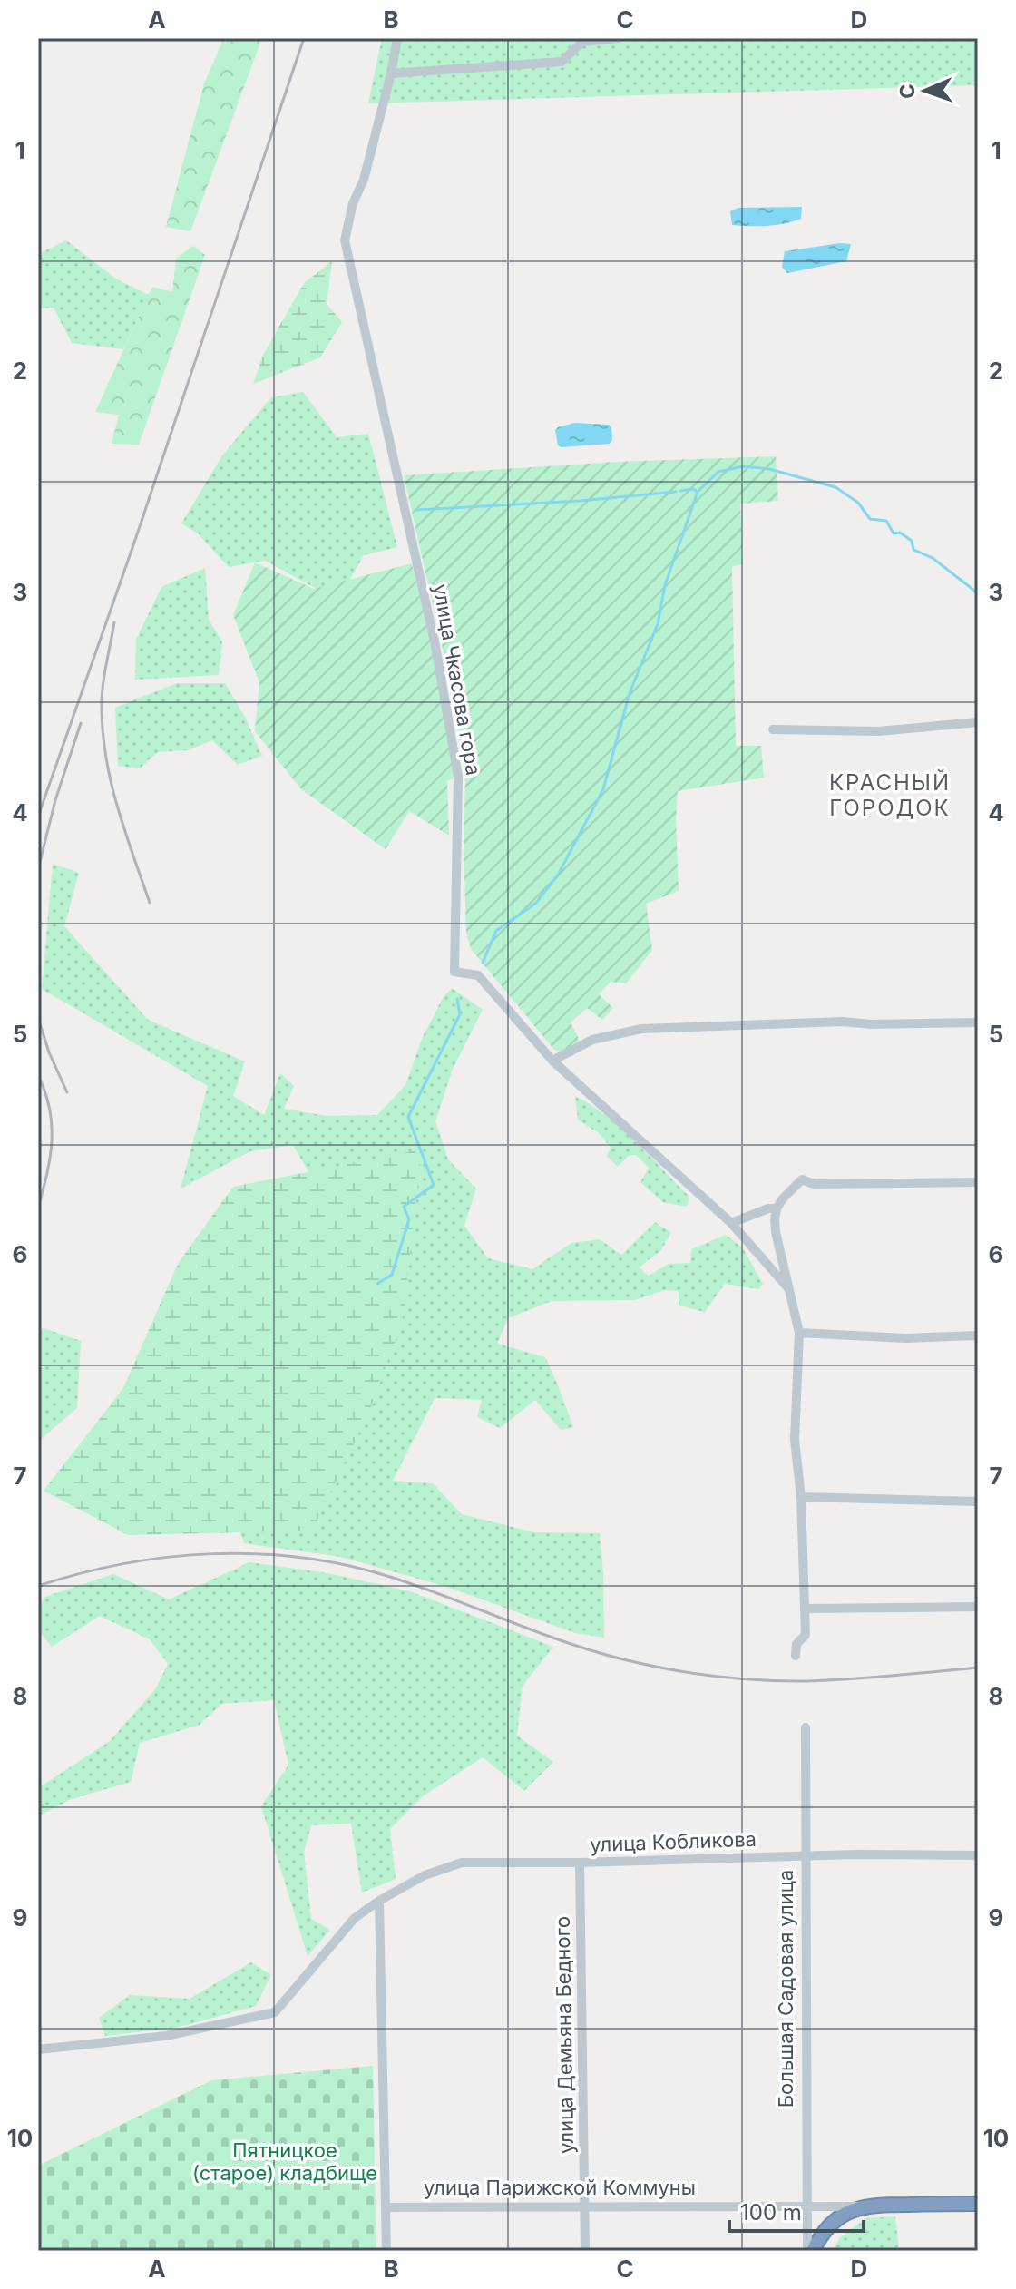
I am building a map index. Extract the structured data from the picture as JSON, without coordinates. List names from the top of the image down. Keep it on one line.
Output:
{"streets":{"highway":["улица Парижской Коммуны"],"street":["улица Чкасова гора","улица Кобликова","Большая Садовая улица","улица Демьяна Бедного"]},"crossings":[["улица Кобликова","Большая Садовая улица"],["улица Кобликова","улица Демьяна Бедного"],["Большая Садовая улица","улица Парижской Коммуны"],["улица Демьяна Бедного","улица Парижской Коммуны"]],"districts":["КРАСНЫЙ ГОРОДОК"],"parks":["Пятницкое (старое) кладбище"],"scale_bar":"100 m","north":"left","grid":{"columns":["A","B","C","D"],"rows":["1","2","3","4","5","6","7","8","9","10"]}}
